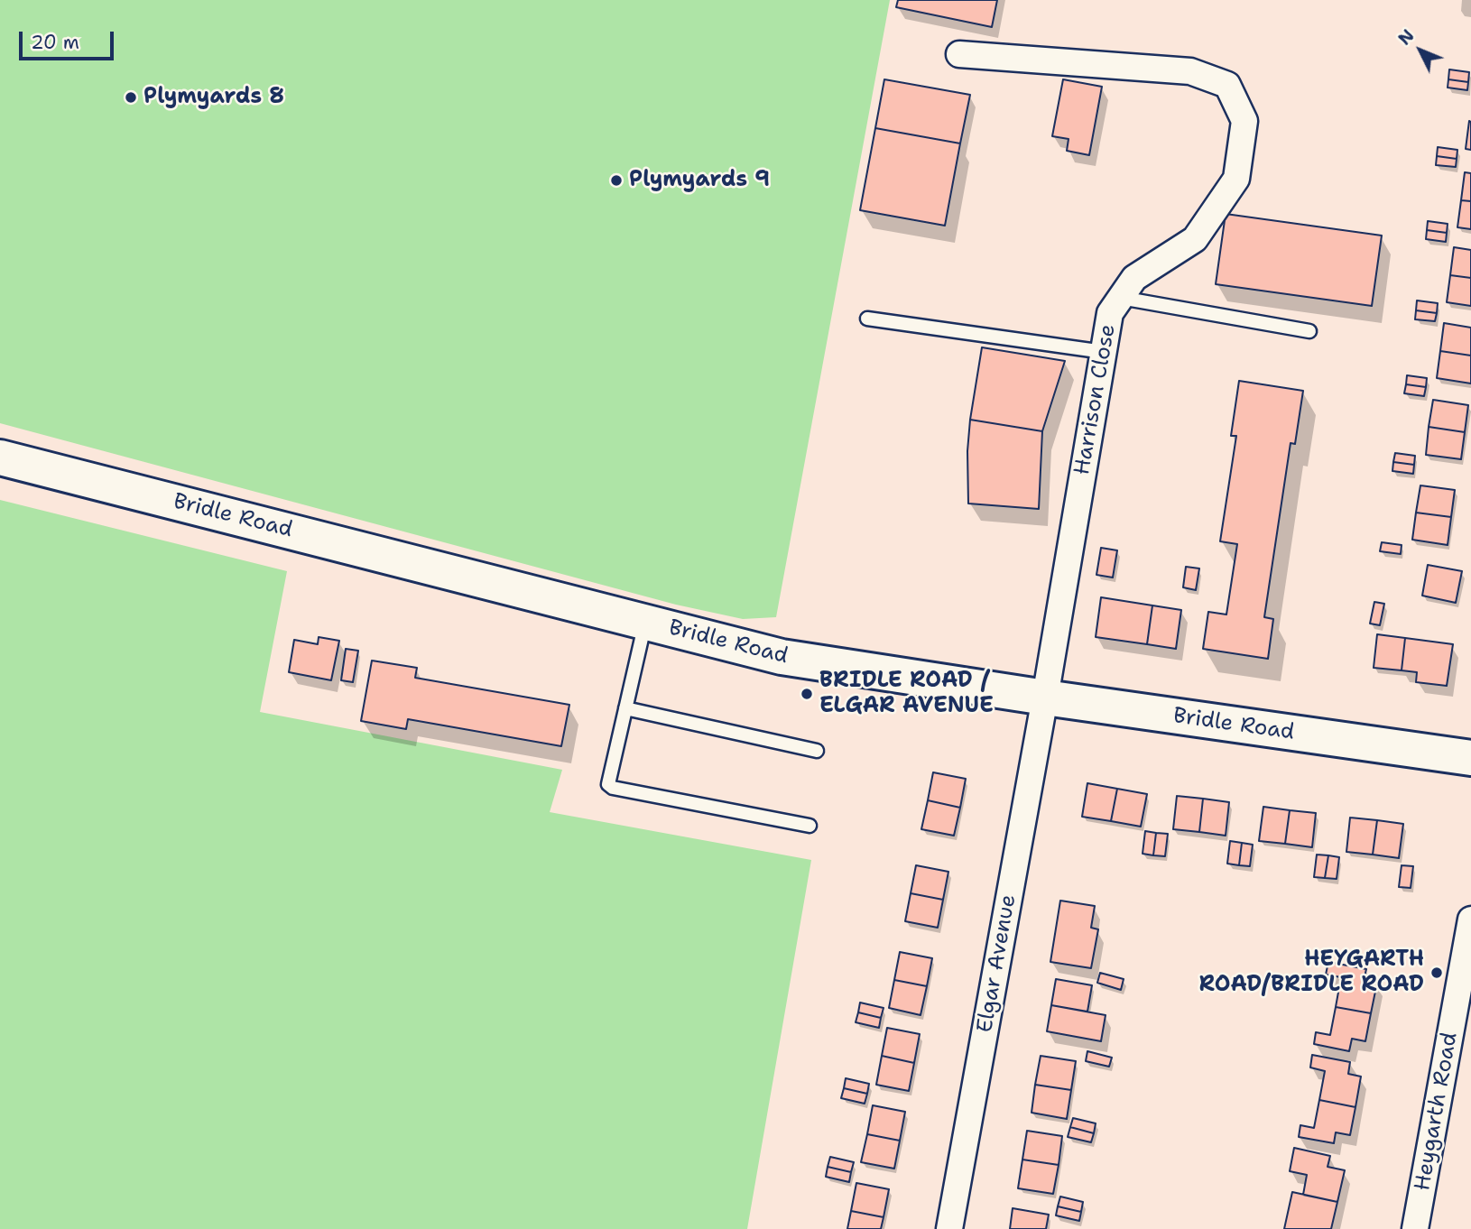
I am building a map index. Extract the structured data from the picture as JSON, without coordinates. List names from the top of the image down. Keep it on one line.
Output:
{"streets":{"street":["Harrison Close","Bridle Road","Elgar Avenue","Heygarth Road"]},"crossings":[["Harrison Close","Bridle Road"],["Harrison Close","Elgar Avenue"],["Bridle Road","Elgar Avenue"]],"places":["Plymyards 8","Plymyards 9","BRIDLE ROAD / ELGAR AVENUE","HEYGARTH ROAD/BRIDLE ROAD"],"scale_bar":"20 m","north":"top left"}
